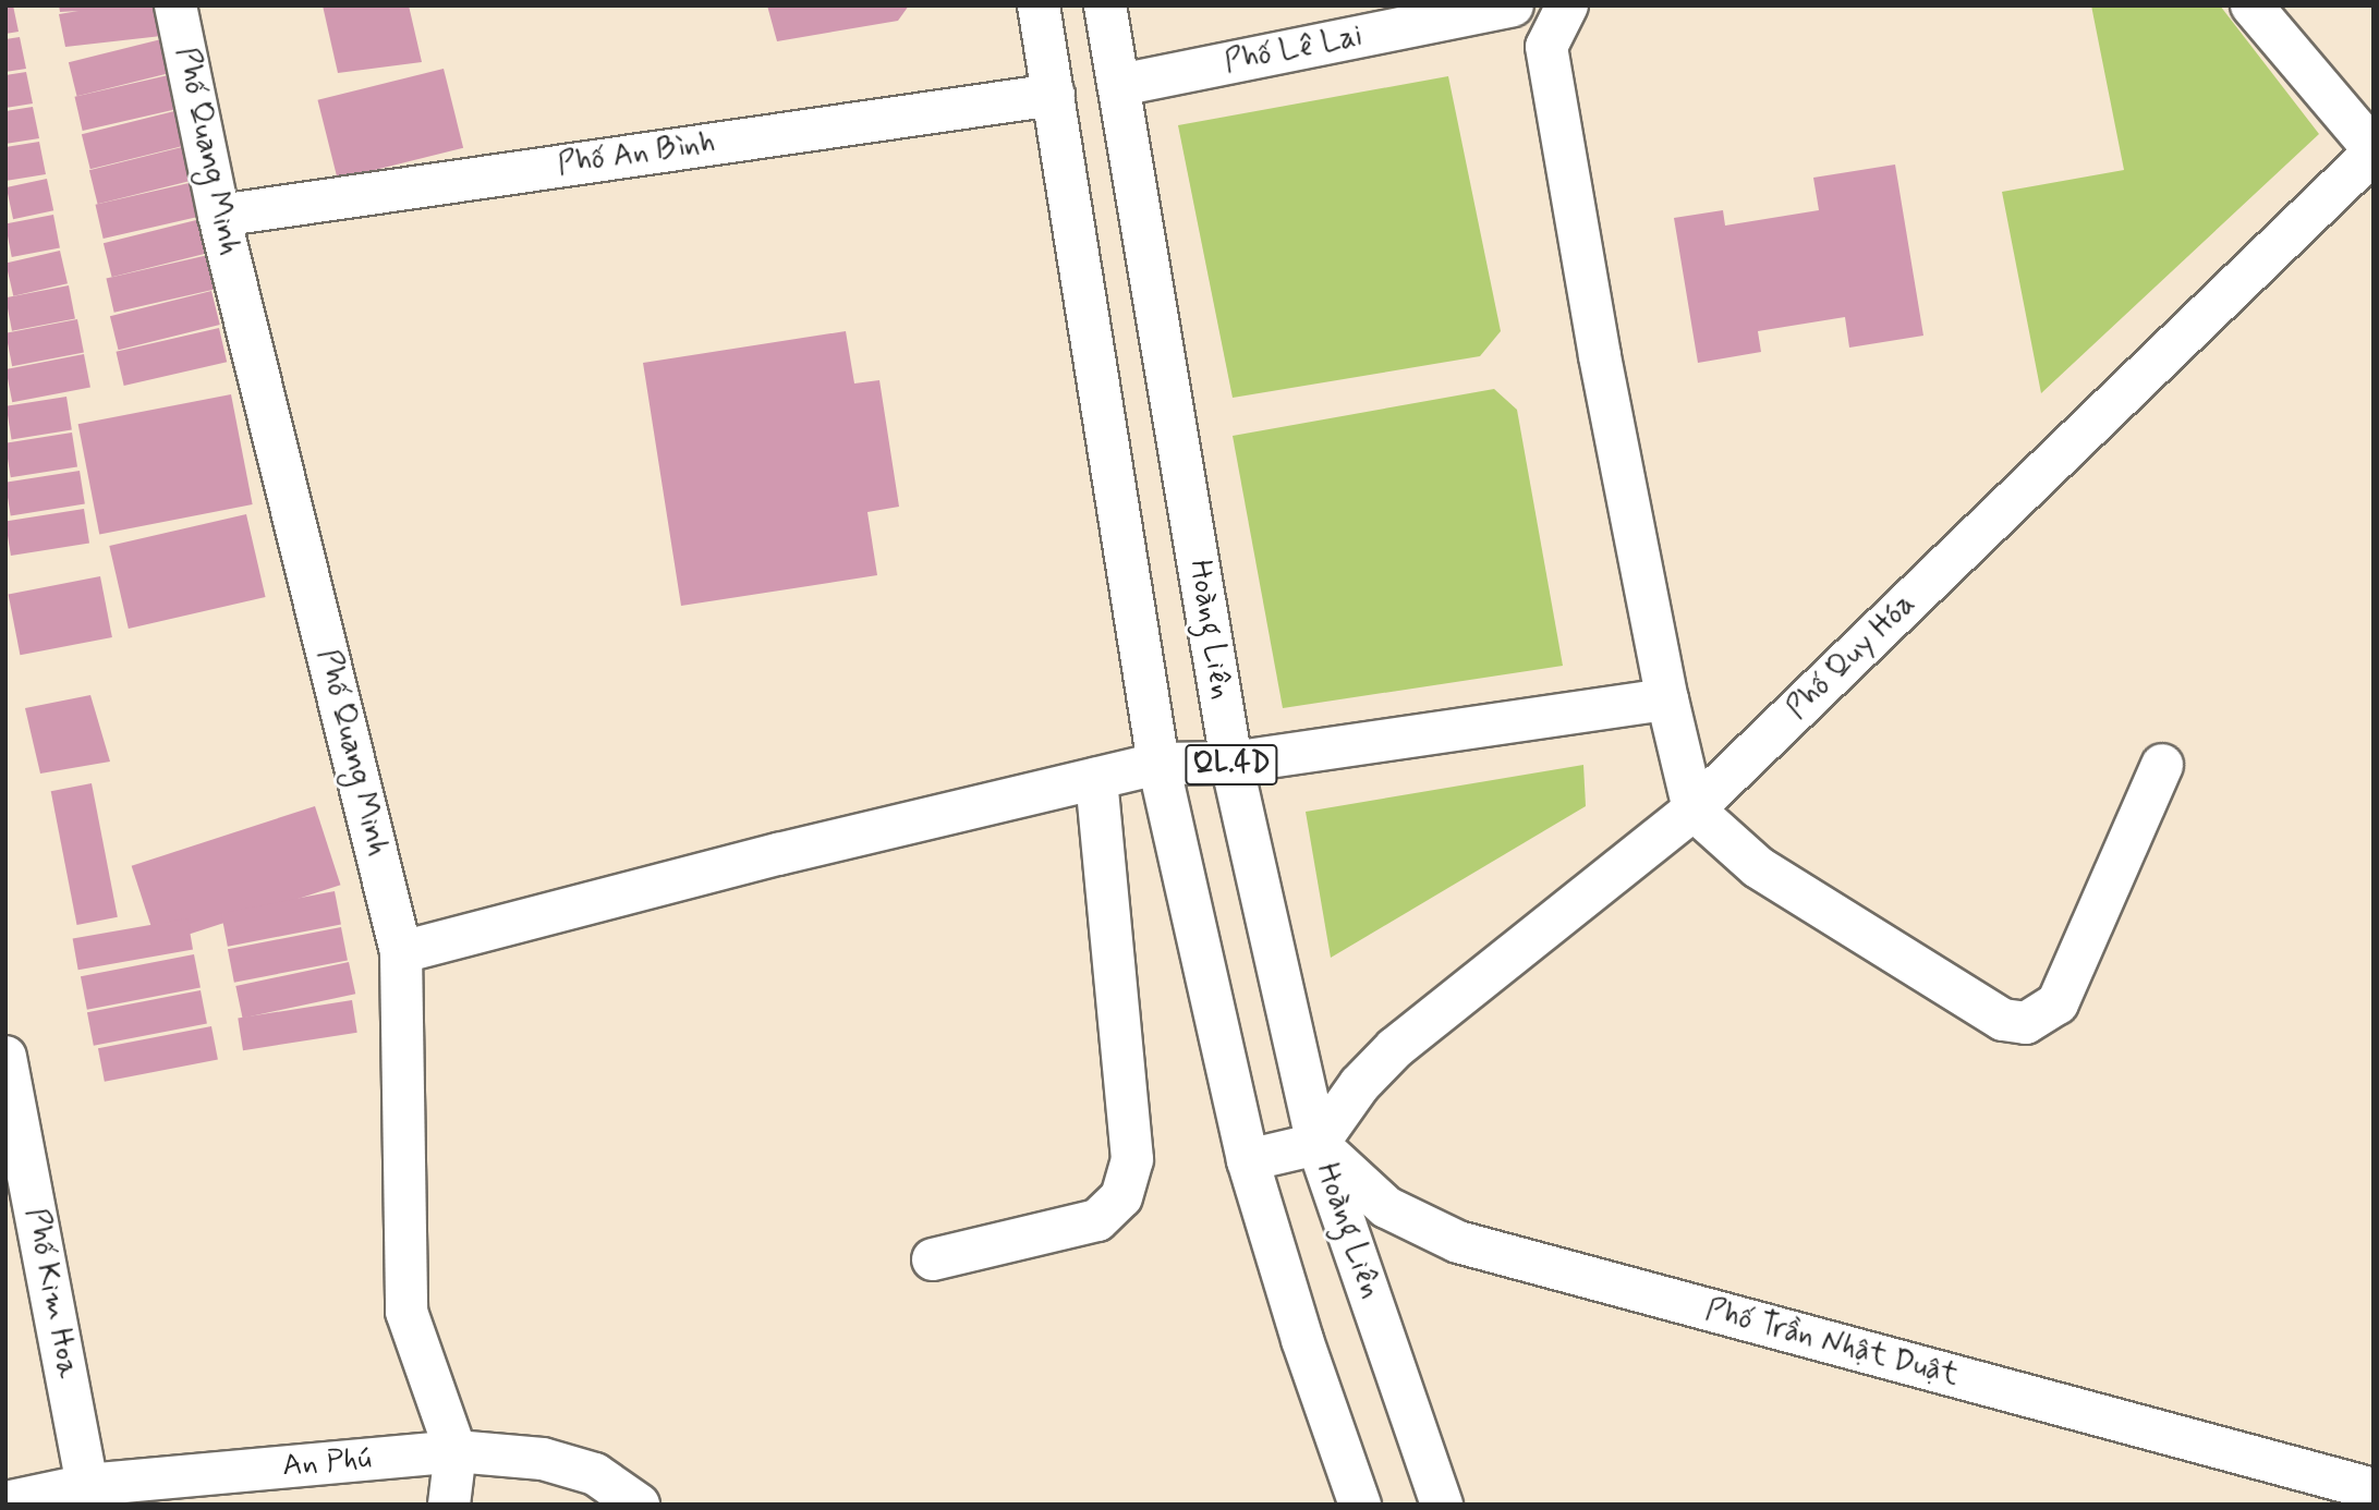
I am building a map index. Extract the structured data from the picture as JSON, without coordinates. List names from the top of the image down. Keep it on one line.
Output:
{"streets":{"street":["Phố Lê Lai","Phố Quang Minh","Phố An Bình","Hoàng Liên","Phố Quy Hóa","QL.4D","Phố Kim Hoa","Phố Trần Nhật Duật","An Phú"]},"crossings":[["Phố Lê Lai","Phố An Bình"],["Phố Lê Lai","Hoàng Liên"],["Phố Lê Lai","QL.4D"],["Phố Quang Minh","Phố An Bình"],["Phố Quang Minh","An Phú"],["Phố An Bình","QL.4D"],["Hoàng Liên","Phố Quy Hóa"],["Hoàng Liên","Phố Trần Nhật Duật"],["Phố Quy Hóa","Phố Trần Nhật Duật"],["Phố Kim Hoa","An Phú"]]}
